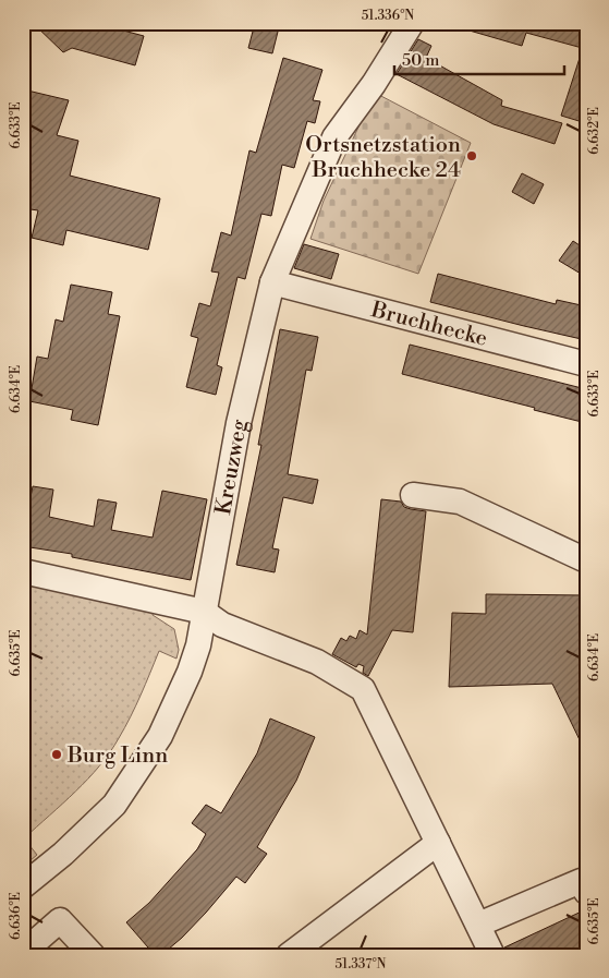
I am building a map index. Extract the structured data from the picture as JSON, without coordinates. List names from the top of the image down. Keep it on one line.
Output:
{"streets":{"street":["Bruchhecke","Kreuzweg"]},"crossings":[["Bruchhecke","Kreuzweg"]],"places":["Ortsnetzstation Bruchhecke 24","Burg Linn"],"scale_bar":"50 m","coordinates":["51.336°N","6.633°E","6.632°E","6.634°E","6.635°E","6.636°E","51.337°N"]}
